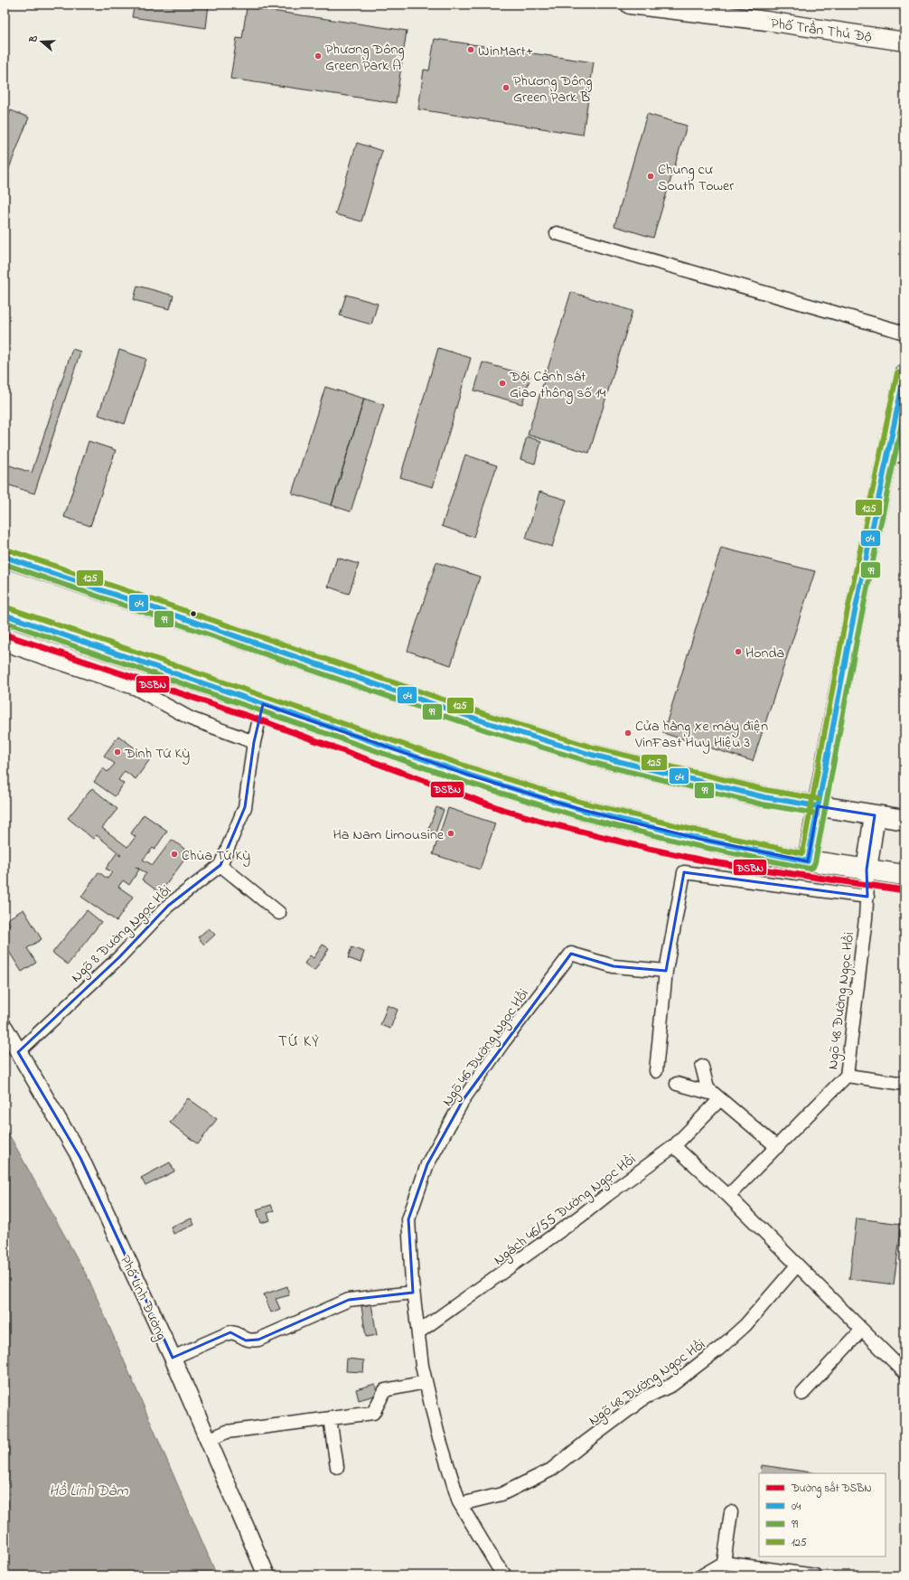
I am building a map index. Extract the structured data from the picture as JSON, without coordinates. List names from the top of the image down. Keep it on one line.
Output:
{"streets":{"main road":["Phố Trần Thủ Độ"],"street":["Ngõ 8 Đường Ngọc Hồi","Ngõ 48 Đường Ngọc Hồi","Ngõ 46 Đường Ngọc Hồi","Ngách 46/55 Đường Ngọc Hồi","Phố Linh Đường"]},"crossings":[["Ngõ 8 Đường Ngọc Hồi","Phố Linh Đường"],["Ngõ 48 Đường Ngọc Hồi","Ngõ 46 Đường Ngọc Hồi"],["Ngõ 46 Đường Ngọc Hồi","Ngách 46/55 Đường Ngọc Hồi"]],"districts":["TỨ KỲ"],"water":["Hồ Linh Đàm"],"places":["WinMart+","Phương Đông Green Park A","Phương Đông Green Park B","Chung cư South Tower","Đội Cảnh sát Giao thông số 14","Honda","Cửa hàng Xe máy điện VinFast Huy Hiệu 3","Đình Tứ Kỳ","Ha Nam Limousine","Chùa Tứ Kỳ"],"lines":["transit line 125","transit line 04","transit line 99","rail line ĐSBN"],"legend":["Đường sắt ĐSBN","04","99","125"],"north":"left"}
